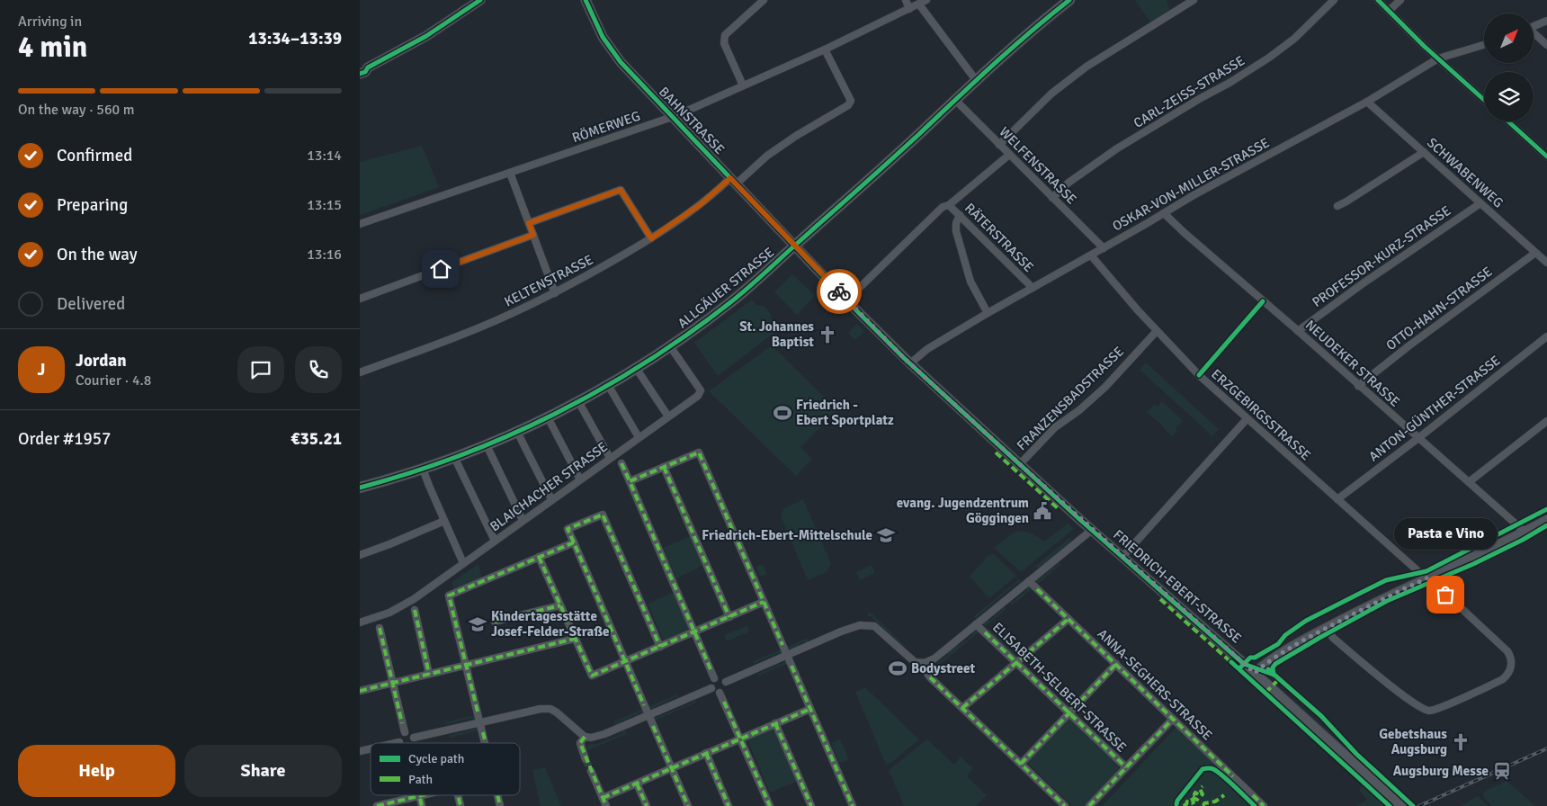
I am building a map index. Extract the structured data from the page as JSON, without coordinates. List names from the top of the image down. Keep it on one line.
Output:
{"streets":{"main road":["ALLGÄUER STRASSE"],"street":["CARL-ZEISS-STRASSE","BAHNSTRASSE","RÖMERWEG","WELFENSTRASSE","SCHWABENWEG","OSKAR-VON-MILLER-STRASSE","RÄTERSTRASSE","PROFESSOR-KURZ-STRASSE","KELTENSTRASSE","OTTO-HAHN-STRASSE","NEUDEKER STRASSE","FRANZENSBADSTRASSE","ANTON-GÜNTHER-STRASSE","ERZGEBIRGSSTRASSE","BLAICHACHER STRASSE","FRIEDRICH-EBERT-STRASSE","ANNA-SEGHERS-STRASSE","ELISABETH-SELBERT-STRASSE"]},"crossings":[["CARL-ZEISS-STRASSE","WELFENSTRASSE"],["BAHNSTRASSE","RÖMERWEG"],["BAHNSTRASSE","KELTENSTRASSE"],["BAHNSTRASSE","ALLGÄUER STRASSE"],["BAHNSTRASSE","FRIEDRICH-EBERT-STRASSE"],["RÖMERWEG","KELTENSTRASSE"],["WELFENSTRASSE","OSKAR-VON-MILLER-STRASSE"],["WELFENSTRASSE","ALLGÄUER STRASSE"],["SCHWABENWEG","OSKAR-VON-MILLER-STRASSE"],["SCHWABENWEG","PROFESSOR-KURZ-STRASSE"],["SCHWABENWEG","OTTO-HAHN-STRASSE"],["OSKAR-VON-MILLER-STRASSE","RÄTERSTRASSE"],["OSKAR-VON-MILLER-STRASSE","NEUDEKER STRASSE"],["OSKAR-VON-MILLER-STRASSE","ERZGEBIRGSSTRASSE"],["OSKAR-VON-MILLER-STRASSE","FRIEDRICH-EBERT-STRASSE"],["PROFESSOR-KURZ-STRASSE","NEUDEKER STRASSE"],["ALLGÄUER STRASSE","BLAICHACHER STRASSE"],["ALLGÄUER STRASSE","FRIEDRICH-EBERT-STRASSE"],["OTTO-HAHN-STRASSE","NEUDEKER STRASSE"],["NEUDEKER STRASSE","ANTON-GÜNTHER-STRASSE"],["FRANZENSBADSTRASSE","ERZGEBIRGSSTRASSE"],["FRANZENSBADSTRASSE","FRIEDRICH-EBERT-STRASSE"],["ANTON-GÜNTHER-STRASSE","ERZGEBIRGSSTRASSE"]],"places":{"church":["St. Johannes Baptist","Gebetshaus Augsburg"],"sports":["Friedrich - Ebert Sportplatz","Bodystreet"],"public building":["evang. Jugendzentrum Göggingen"],"school or university":["Friedrich-Ebert-Mittelschule","Kindertagesstätte Josef-Felder-Straße"],"other":["Pasta e Vino"],"station":["Augsburg Messe"]},"legend":["Cycle path","Path"],"north":"top right","page":{"heading":["4 min","Arriving in","13:34–13:39"],"panel":["Jordan","Courier · 4.8","Order #1957","€35.21"],"bar":"On the way · 560 m","list":[["Confirmed","13:14"],["Preparing","13:15"],["On the way","13:16"],"Delivered"],"round":"J","bubble":"Pasta e Vino","buttons":["Help","Share"]}}
